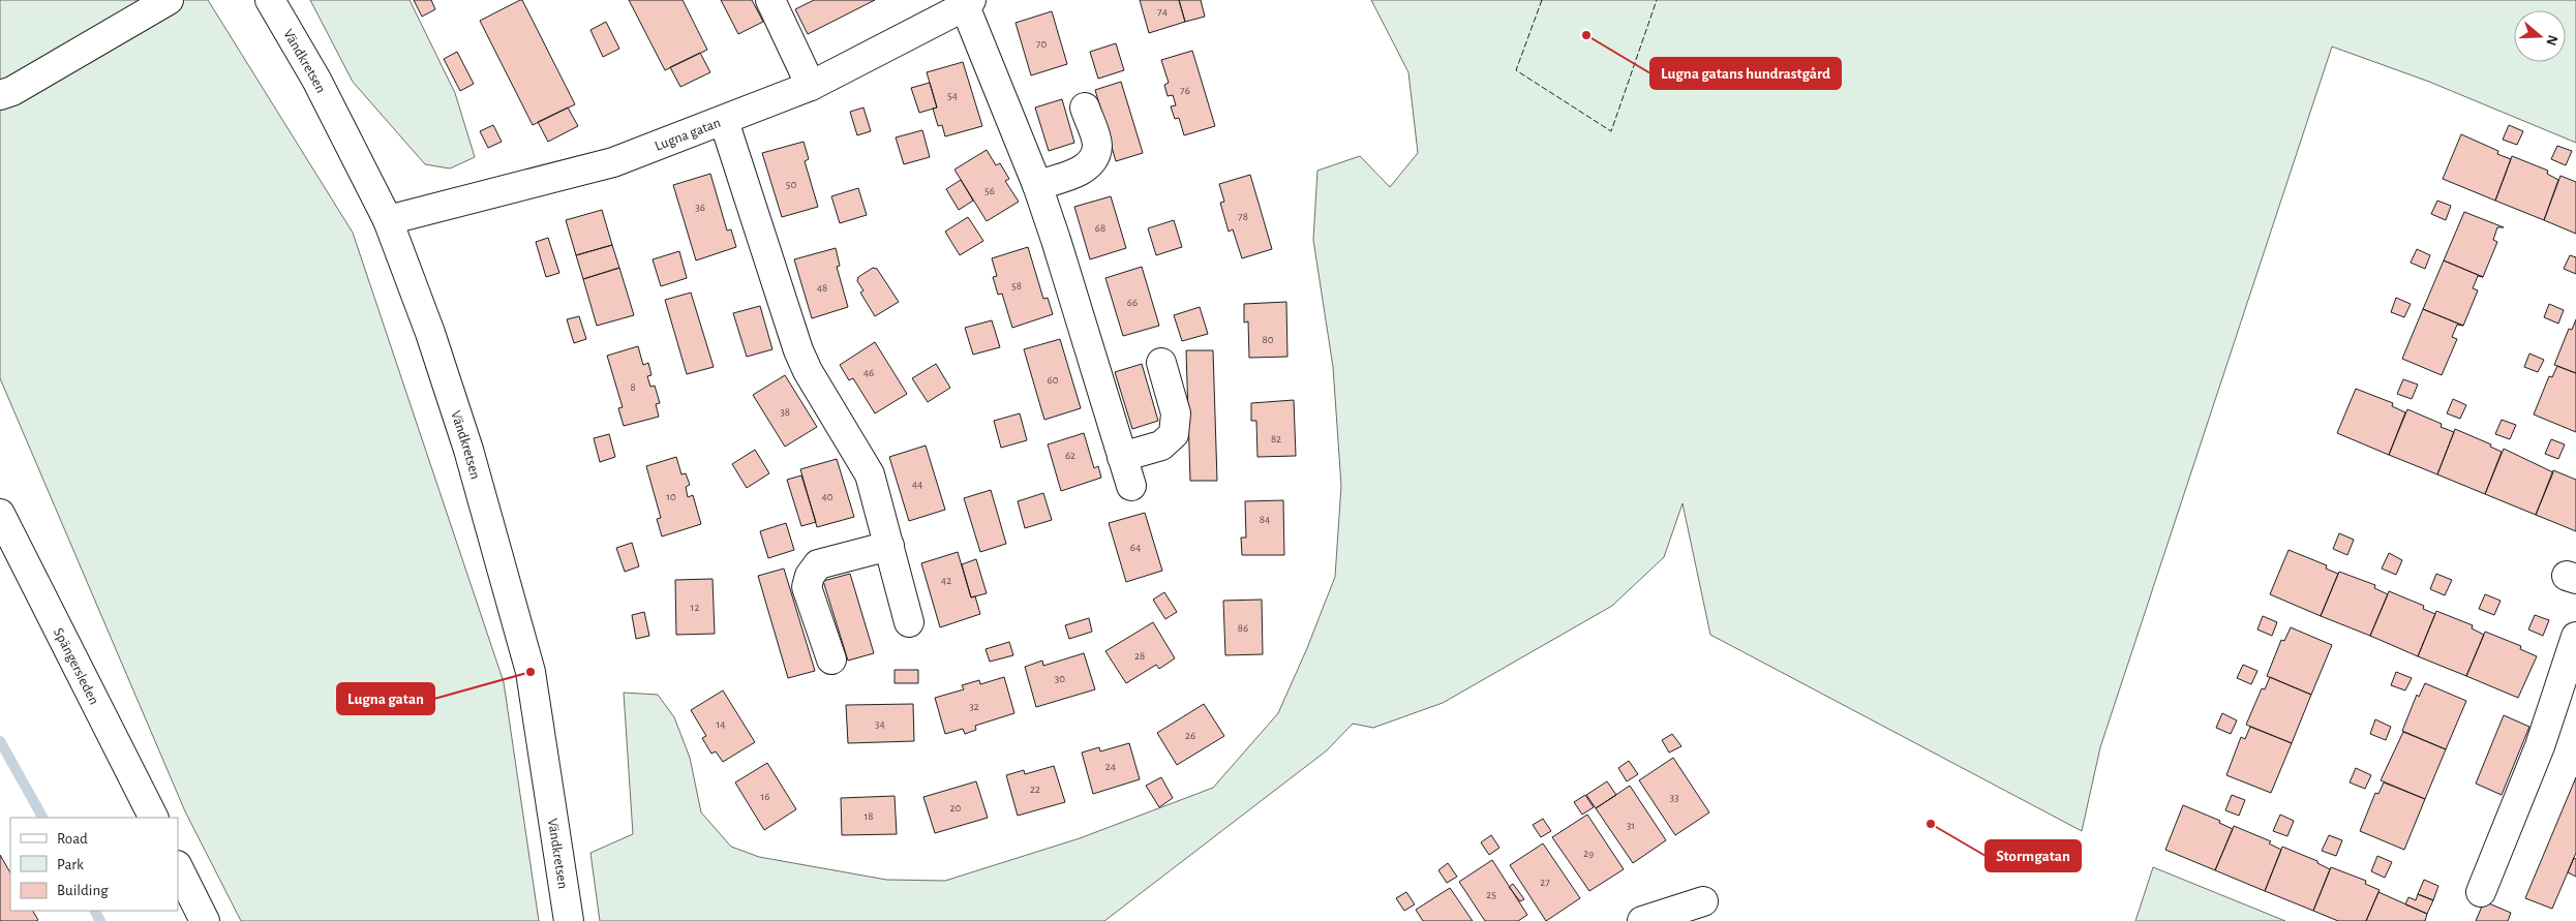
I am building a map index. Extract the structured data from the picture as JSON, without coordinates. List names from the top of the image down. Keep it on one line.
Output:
{"streets":{"street":["Vändkretsen","Lugna gatan","Spängersleden"]},"crossings":[["Vändkretsen","Lugna gatan"]],"places":["Lugna gatans hundrastgård","Lugna gatan","Stormgatan"],"house_numbers":["74","70","76","54","50","56","36","78","68","58","48","66","80","46","60","8","38","82","62","44","10","40","84","64","42","12","86","28","30","32","14","34","26","24","22","16","33","20","18","31","29","27","25"],"legend":["Road","Park","Building"],"north":"right"}
